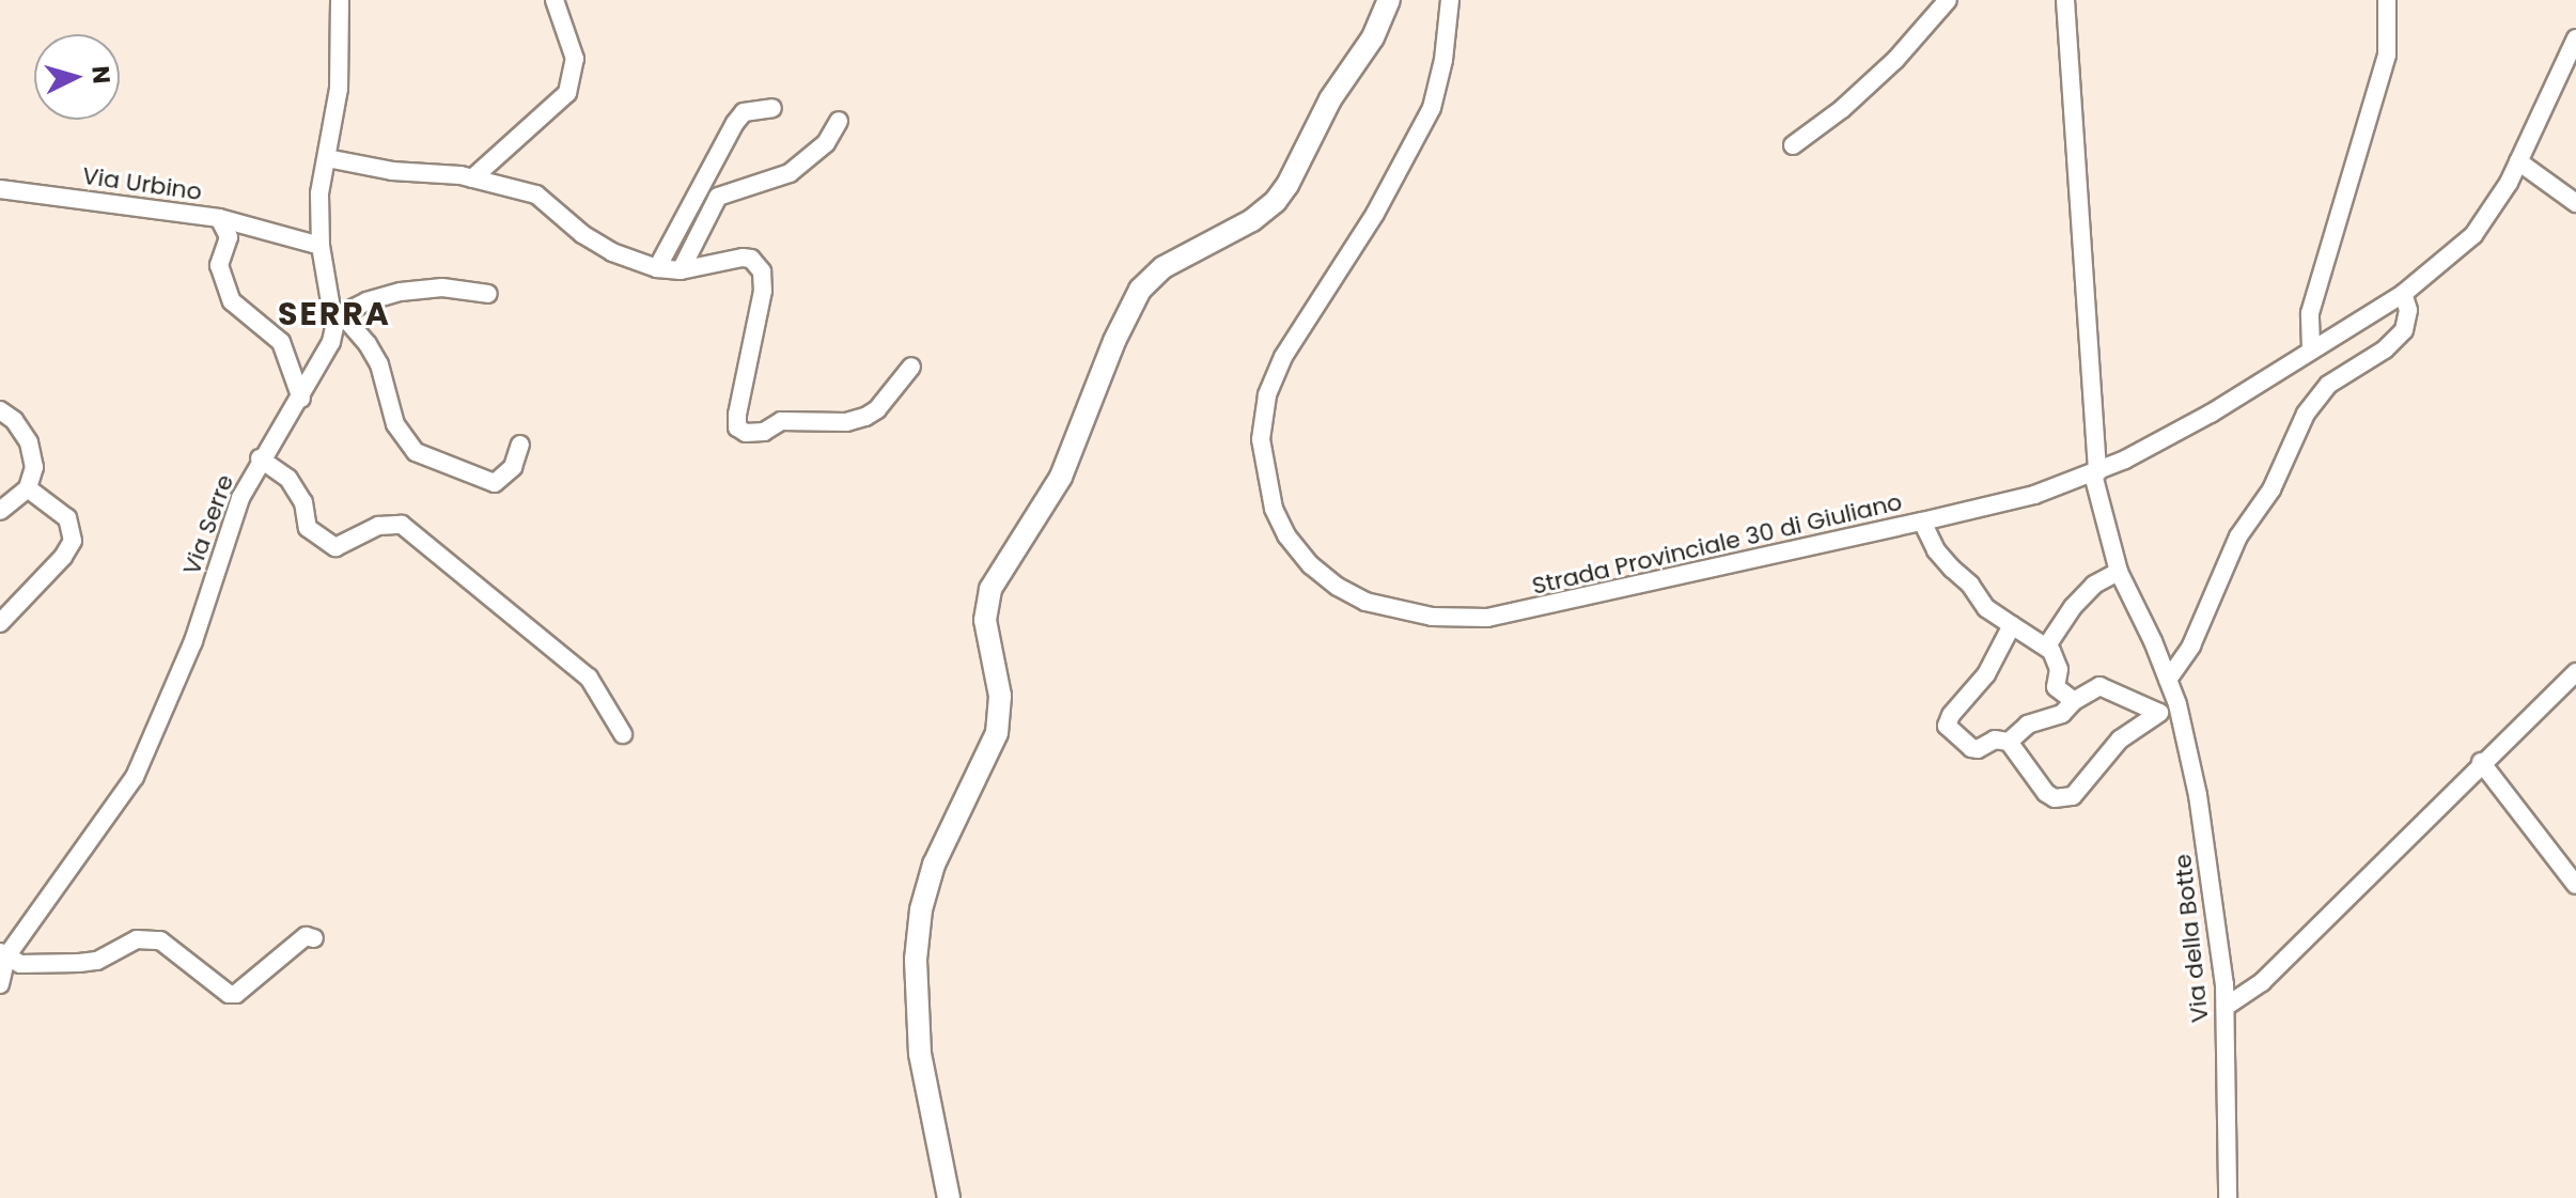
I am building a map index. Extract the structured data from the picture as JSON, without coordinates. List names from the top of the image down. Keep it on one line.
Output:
{"streets":{"street":["Via Urbino","Via Serre","Strada Provinciale 30 di Giuliano","Via della Botte"]},"crossings":[["Via Urbino","Via Serre"],["Strada Provinciale 30 di Giuliano","Via della Botte"]],"districts":["SERRA"],"north":"right"}
